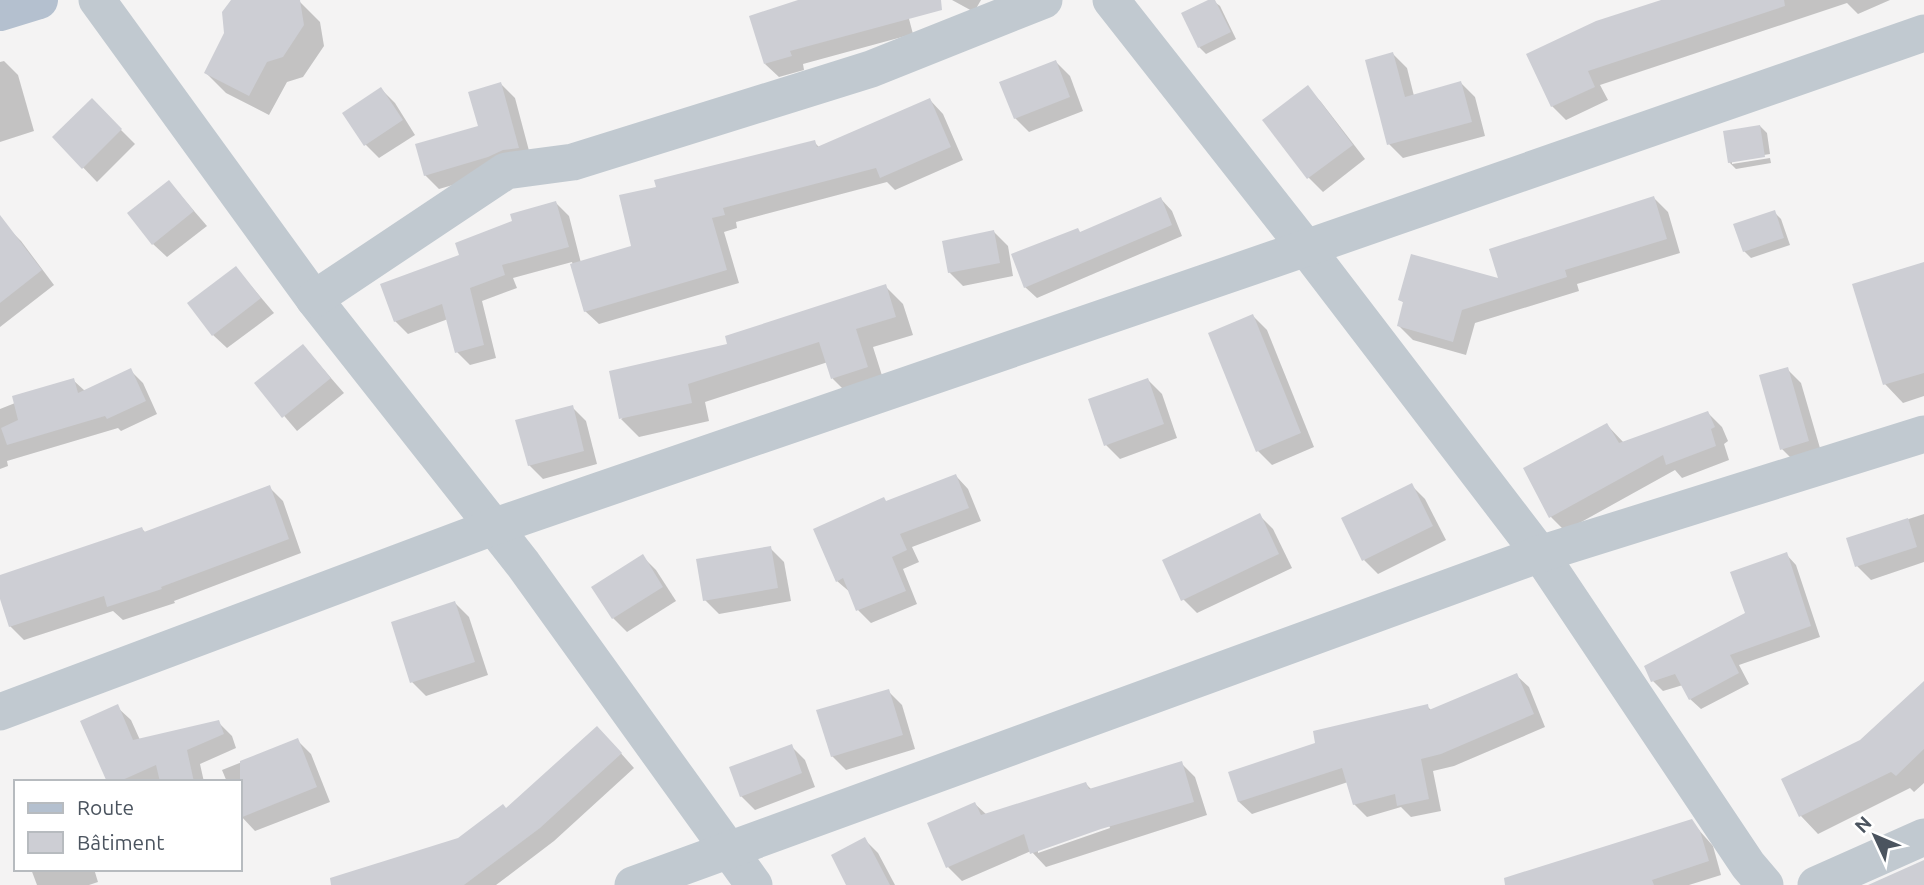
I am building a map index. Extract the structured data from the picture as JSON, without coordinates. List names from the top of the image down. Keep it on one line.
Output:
{"legend":["Route","Bâtiment"],"north":"top left"}
